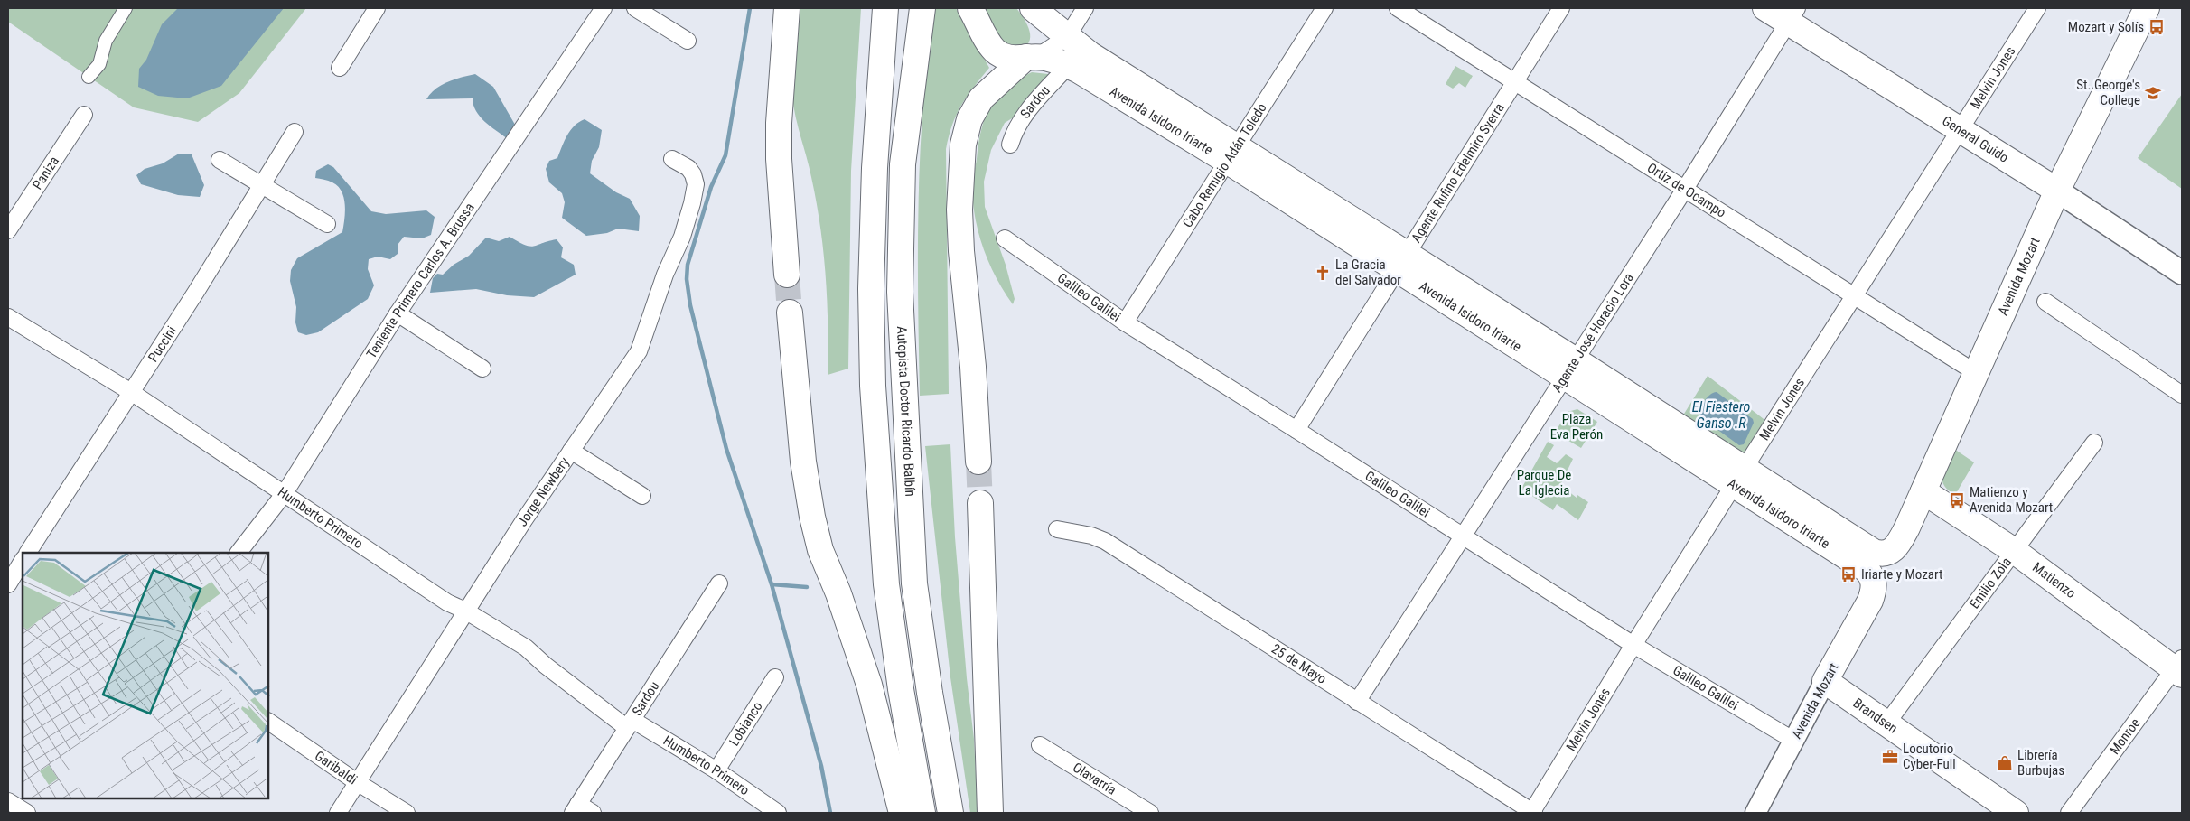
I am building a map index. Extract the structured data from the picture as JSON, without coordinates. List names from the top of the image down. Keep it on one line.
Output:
{"streets":{"main road":["Avenida Isidoro Iriarte","General Guido","Avenida Mozart","Autopista Doctor Ricardo Balbín","Matienzo","Brandsen"],"street":["Melvin Jones","Sardou","Cabo Remigio Adán Toledo","Paniza","Agente Rufino Edelmiro Syerra","Ortiz de Ocampo","Teniente Primero Carlos A. Brussa","Galileo Galilei","Agente José Horacio Lora","Puccini","Jorge Newbery","Humberto Primero","Emilio Zola","25 de Mayo","Lobianco","Monroe","Garibaldi","Olavarría"]},"crossings":[["Melvin Jones","Avenida Isidoro Iriarte"],["Melvin Jones","General Guido"],["Melvin Jones","Ortiz de Ocampo"],["Melvin Jones","Galileo Galilei"],["Melvin Jones","25 de Mayo"],["Sardou","Avenida Isidoro Iriarte"],["Sardou","Humberto Primero"],["Avenida Isidoro Iriarte","Cabo Remigio Adán Toledo"],["Avenida Isidoro Iriarte","Agente Rufino Edelmiro Syerra"],["Avenida Isidoro Iriarte","Avenida Mozart"],["Avenida Isidoro Iriarte","Agente José Horacio Lora"],["General Guido","Avenida Mozart"],["General Guido","Agente José Horacio Lora"],["Cabo Remigio Adán Toledo","Galileo Galilei"],["Agente Rufino Edelmiro Syerra","Ortiz de Ocampo"],["Agente Rufino Edelmiro Syerra","Galileo Galilei"],["Ortiz de Ocampo","Avenida Mozart"],["Ortiz de Ocampo","Agente José Horacio Lora"],["Avenida Mozart","Galileo Galilei"],["Avenida Mozart","Matienzo"],["Avenida Mozart","Brandsen"],["Teniente Primero Carlos A. Brussa","Humberto Primero"],["Galileo Galilei","Agente José Horacio Lora"],["Agente José Horacio Lora","25 de Mayo"],["Puccini","Humberto Primero"],["Jorge Newbery","Humberto Primero"],["Jorge Newbery","Garibaldi"],["Humberto Primero","Lobianco"],["Matienzo","Emilio Zola"],["Matienzo","Monroe"],["Emilio Zola","Brandsen"]],"water":["El Fiestero Ganso .R"],"parks":["Plaza Eva Perón","Parque De La Iglecia"],"places":{"bus stop":["Mozart y Solís","Matienzo y Avenida Mozart","Iriarte y Mozart"],"school or university":["St. George's College"],"church":["La Gracia del Salvador"],"office":["Locutorio Cyber-Full"],"shop":["Librería Burbujas"]}}
